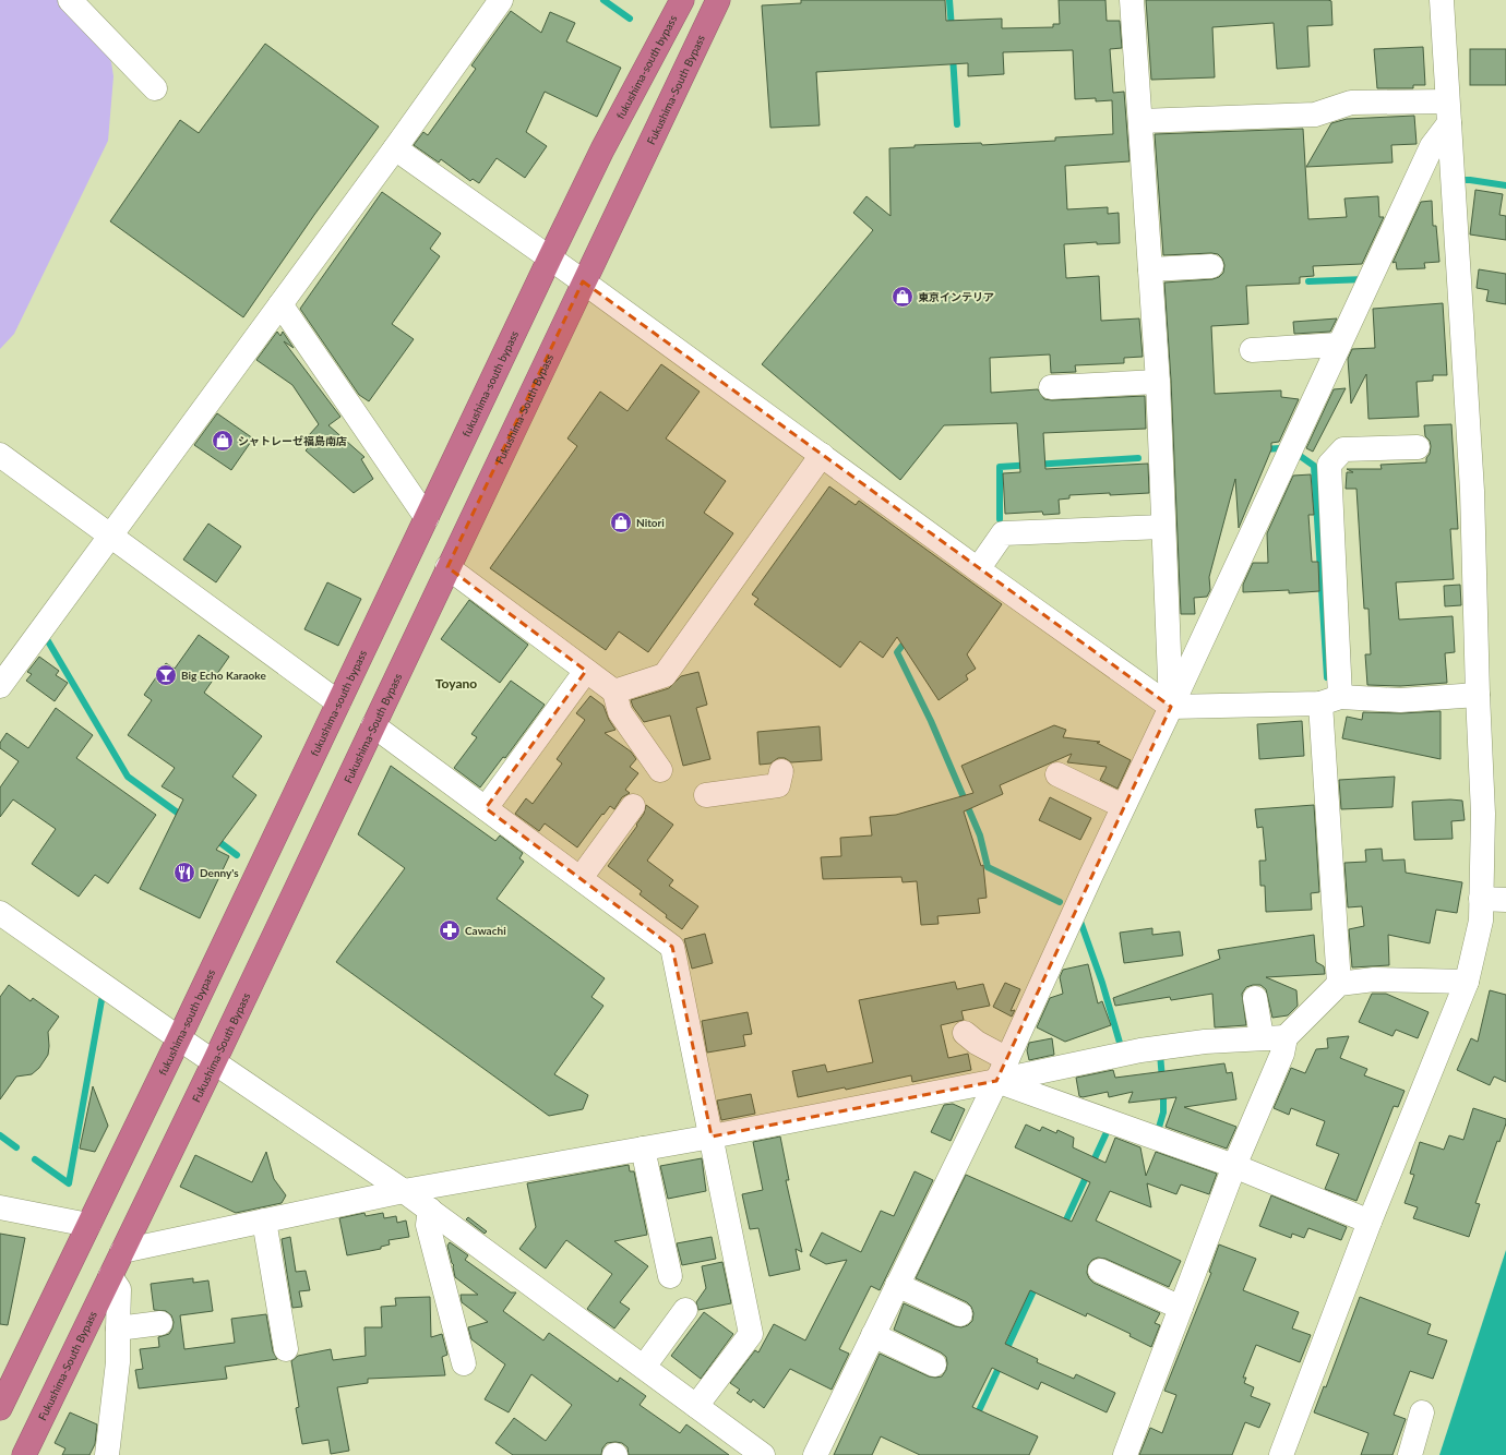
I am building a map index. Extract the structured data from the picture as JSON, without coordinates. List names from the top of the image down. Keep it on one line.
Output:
{"streets":{"highway":["fukushima-south bypass","Fukushima-South Bypass"]},"districts":["Toyano"],"places":{"shop":["東京インテリア","シャトレーゼ福島南店","Nitori"],"bar":["Big Echo Karaoke"],"restaurant":["Denny's"],"pharmacy":["Cawachi"]}}
